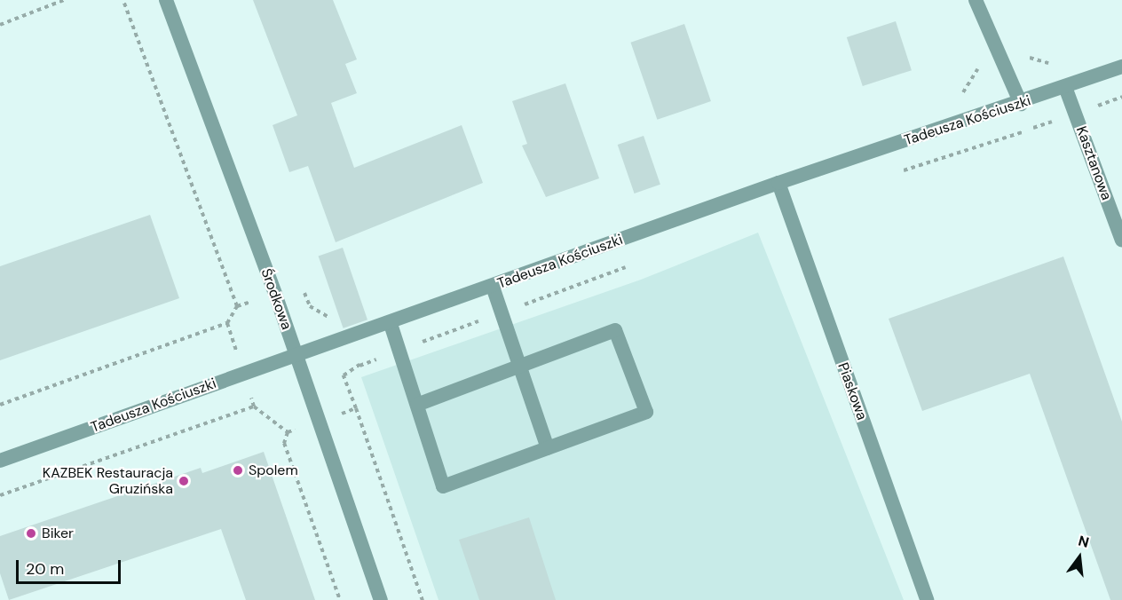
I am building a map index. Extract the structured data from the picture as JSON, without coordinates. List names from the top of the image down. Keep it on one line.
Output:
{"streets":{"street":["Tadeusza Kościuszki","Kasztanowa","Środkowa","Piaskowa"]},"crossings":[["Tadeusza Kościuszki","Kasztanowa"],["Tadeusza Kościuszki","Środkowa"],["Tadeusza Kościuszki","Piaskowa"]],"places":["Spolem","KAZBEK Restauracja Gruzińska","Biker"],"scale_bar":"20 m","north":"top"}
